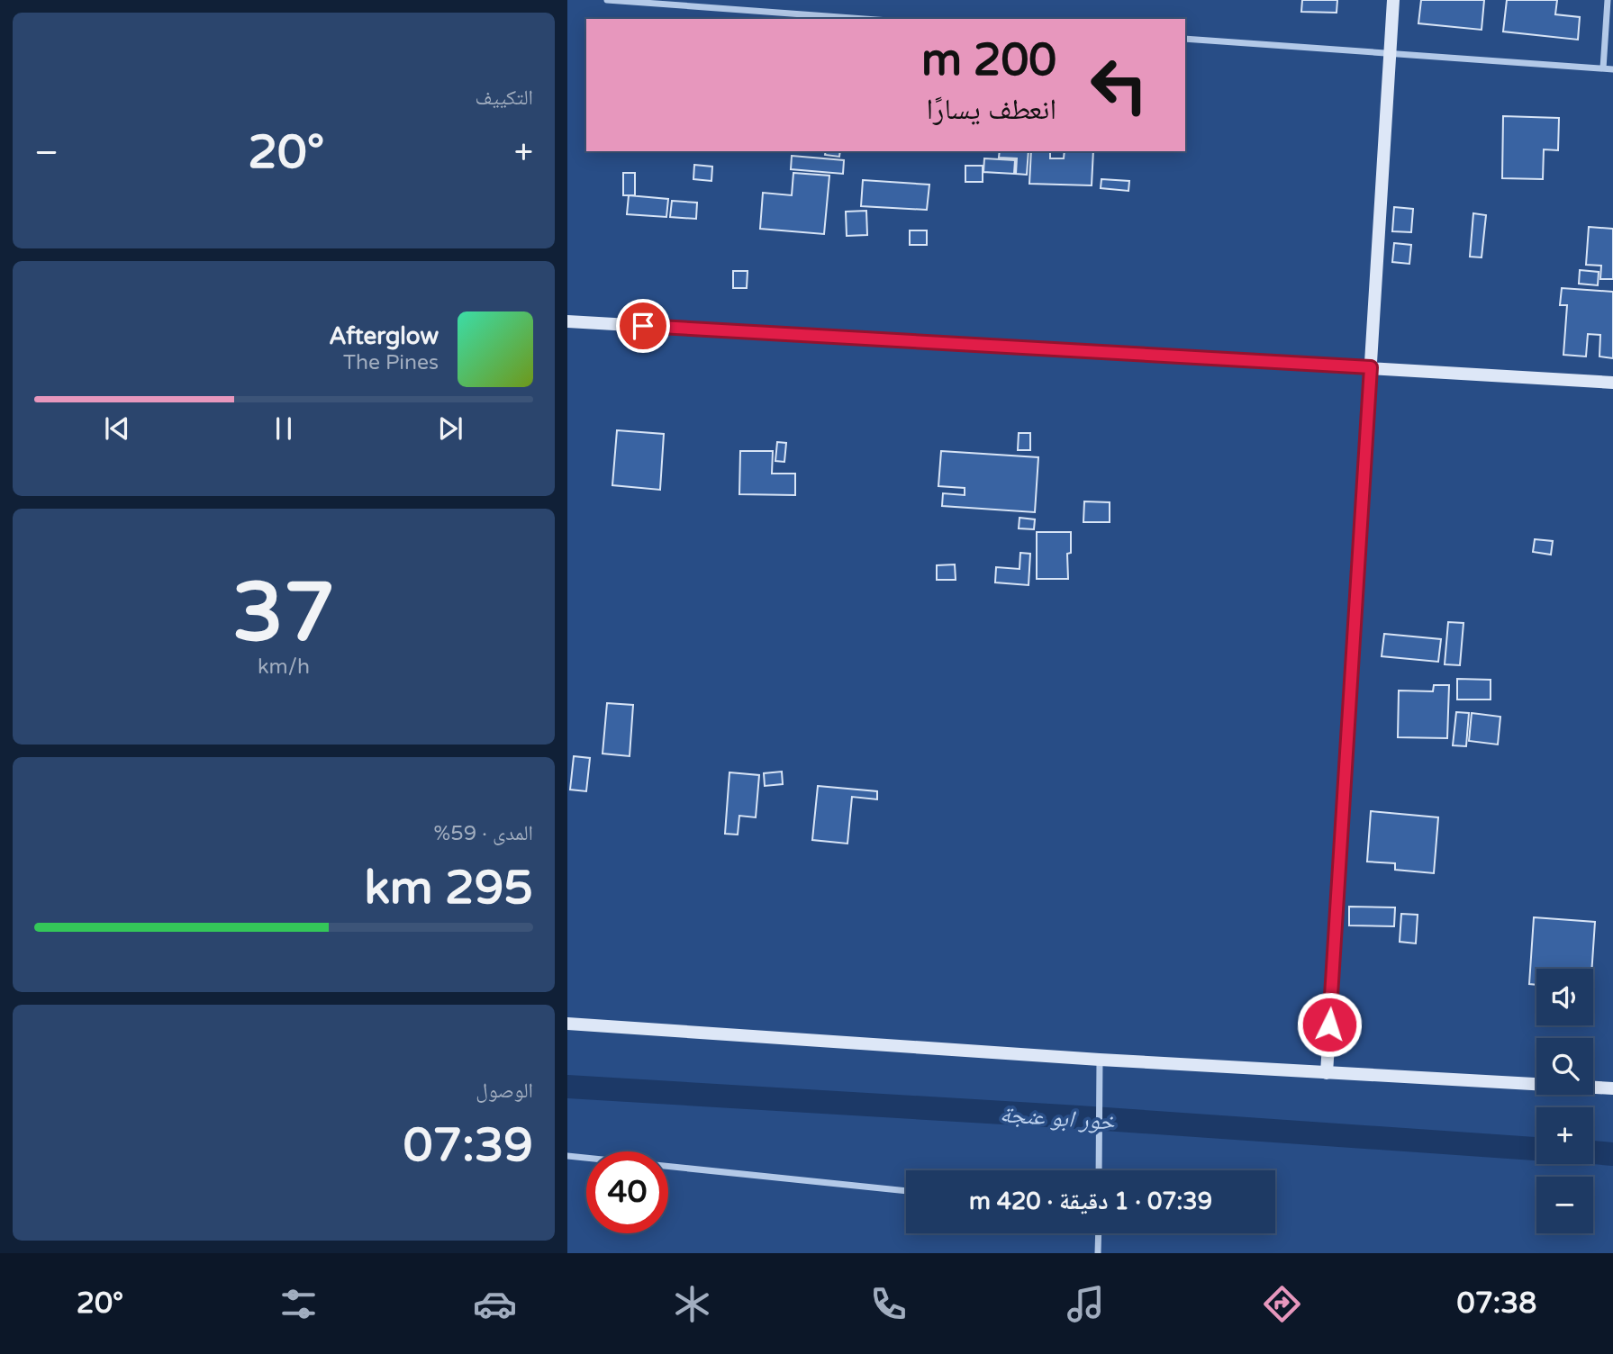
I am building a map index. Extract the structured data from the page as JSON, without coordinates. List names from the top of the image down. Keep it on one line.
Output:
{"water":["خور ابو عنجة"],"page":{"tile":["التكييف",["37","km/h"],["المدى · 59%","295 km"],["الوصول","07:39"]],"turn":["200 m","انعطف يسارًا"],"heat":["−","20°","+"],"song":["Afterglow","The Pines"],"map_buttons":["+","−"],"limit":"40","trip":"07:39 · 1 دقيقة · 420 m","tabs":["07:38","20°"]}}
